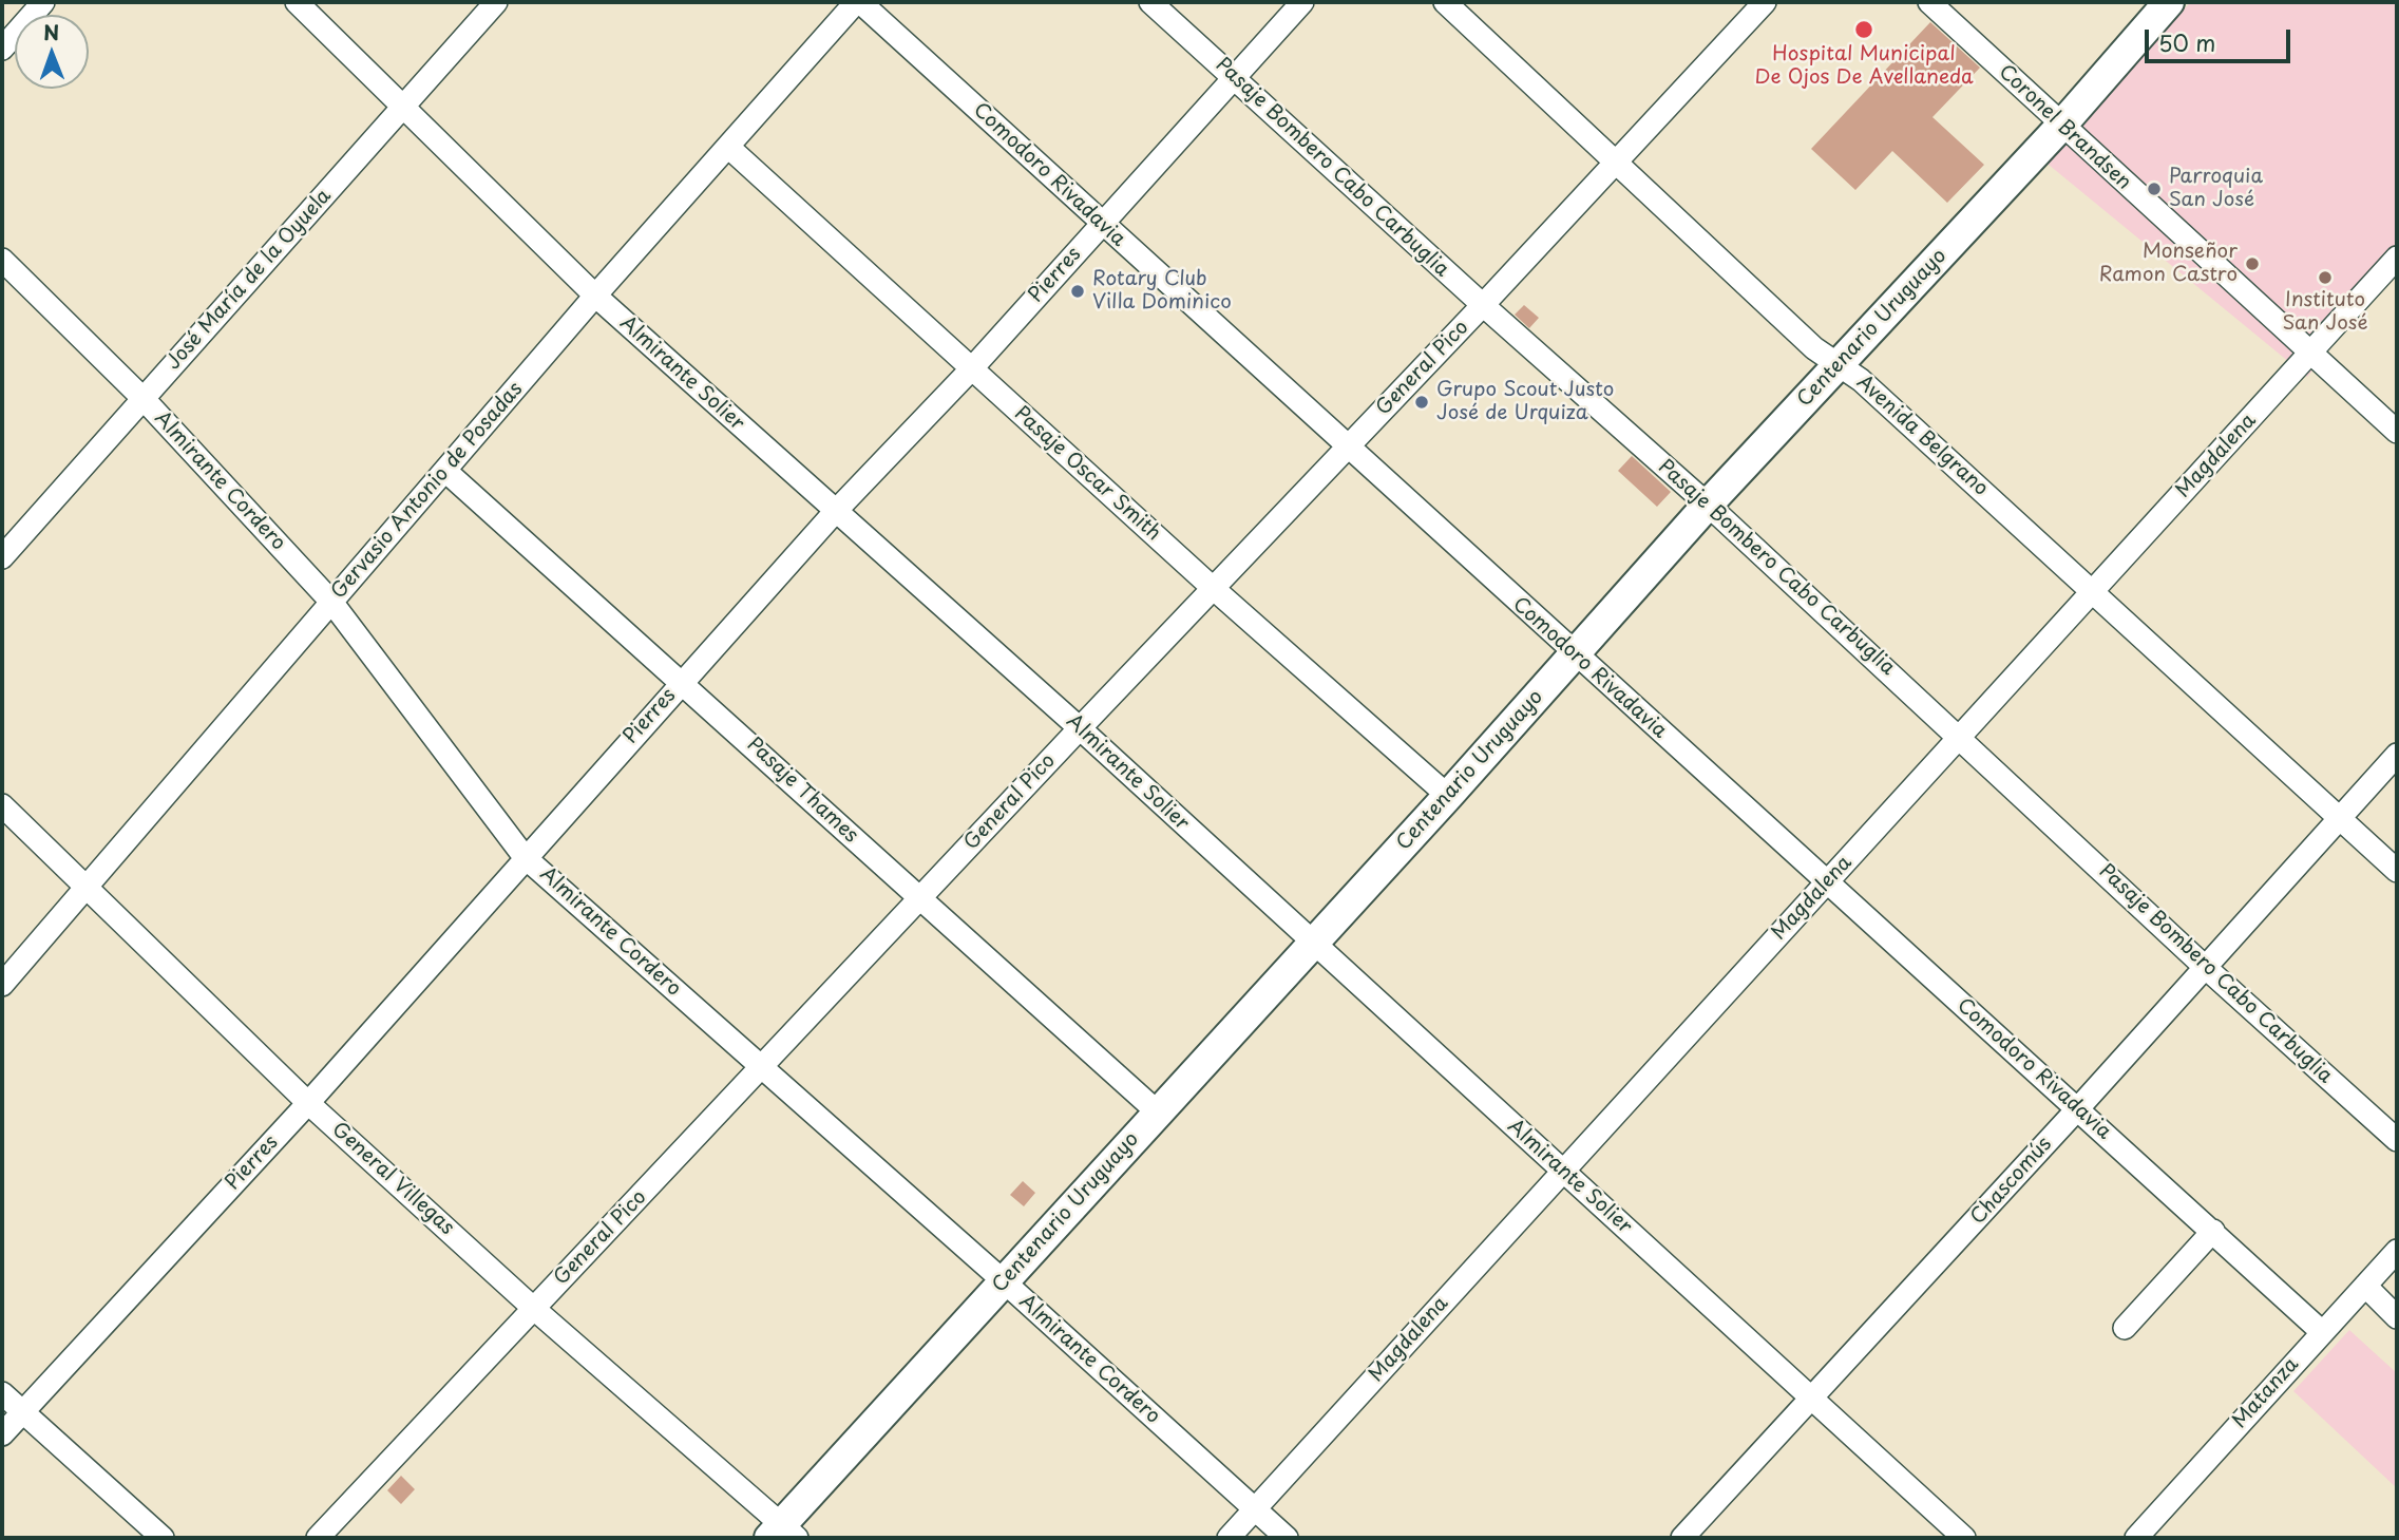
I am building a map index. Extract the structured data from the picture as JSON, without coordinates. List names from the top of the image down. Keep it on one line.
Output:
{"streets":{"main road":["Centenario Uruguayo"],"street":["Coronel Brandsen","Pasaje Bombero Cabo Carbuglia","Comodoro Rivadavia","Pierres","José María de la Oyuela","General Pico","Almirante Solier","Avenida Belgrano","Magdalena","Pasaje Oscar Smith","Almirante Cordero","Gervasio Antonio de Posadas","Pasaje Thames","General Villegas","Chascomús","Matanza"]},"crossings":[["Coronel Brandsen","Centenario Uruguayo"],["Coronel Brandsen","Magdalena"],["Pasaje Bombero Cabo Carbuglia","Pierres"],["Pasaje Bombero Cabo Carbuglia","Centenario Uruguayo"],["Pasaje Bombero Cabo Carbuglia","General Pico"],["Pasaje Bombero Cabo Carbuglia","Magdalena"],["Pasaje Bombero Cabo Carbuglia","Chascomús"],["Comodoro Rivadavia","Pierres"],["Comodoro Rivadavia","Centenario Uruguayo"],["Comodoro Rivadavia","General Pico"],["Comodoro Rivadavia","Magdalena"],["Comodoro Rivadavia","Gervasio Antonio de Posadas"],["Comodoro Rivadavia","Chascomús"],["Comodoro Rivadavia","Matanza"],["Pierres","Almirante Solier"],["Pierres","Pasaje Oscar Smith"],["Pierres","Almirante Cordero"],["Pierres","Pasaje Thames"],["Pierres","General Villegas"],["José María de la Oyuela","Almirante Solier"],["José María de la Oyuela","Almirante Cordero"],["Centenario Uruguayo","Almirante Solier"],["Centenario Uruguayo","Avenida Belgrano"],["Centenario Uruguayo","Pasaje Oscar Smith"],["Centenario Uruguayo","Almirante Cordero"],["Centenario Uruguayo","Pasaje Thames"],["Centenario Uruguayo","General Villegas"],["General Pico","Almirante Solier"],["General Pico","Avenida Belgrano"],["General Pico","Pasaje Oscar Smith"],["General Pico","Almirante Cordero"],["General Pico","Pasaje Thames"],["General Pico","General Villegas"],["Almirante Solier","Magdalena"],["Almirante Solier","Gervasio Antonio de Posadas"],["Almirante Solier","Chascomús"],["Avenida Belgrano","Magdalena"],["Avenida Belgrano","Chascomús"],["Magdalena","Almirante Cordero"],["Pasaje Oscar Smith","Gervasio Antonio de Posadas"],["Almirante Cordero","Gervasio Antonio de Posadas"],["Gervasio Antonio de Posadas","Pasaje Thames"],["Gervasio Antonio de Posadas","General Villegas"]],"places":["Hospital Municipal De Ojos De Avellaneda","Parroquia San José","Monseñor Ramon Castro","Instituto San José","Rotary Club Villa Dominico","Grupo Scout Justo José de Urquiza"],"scale_bar":"50 m","north":"top"}
